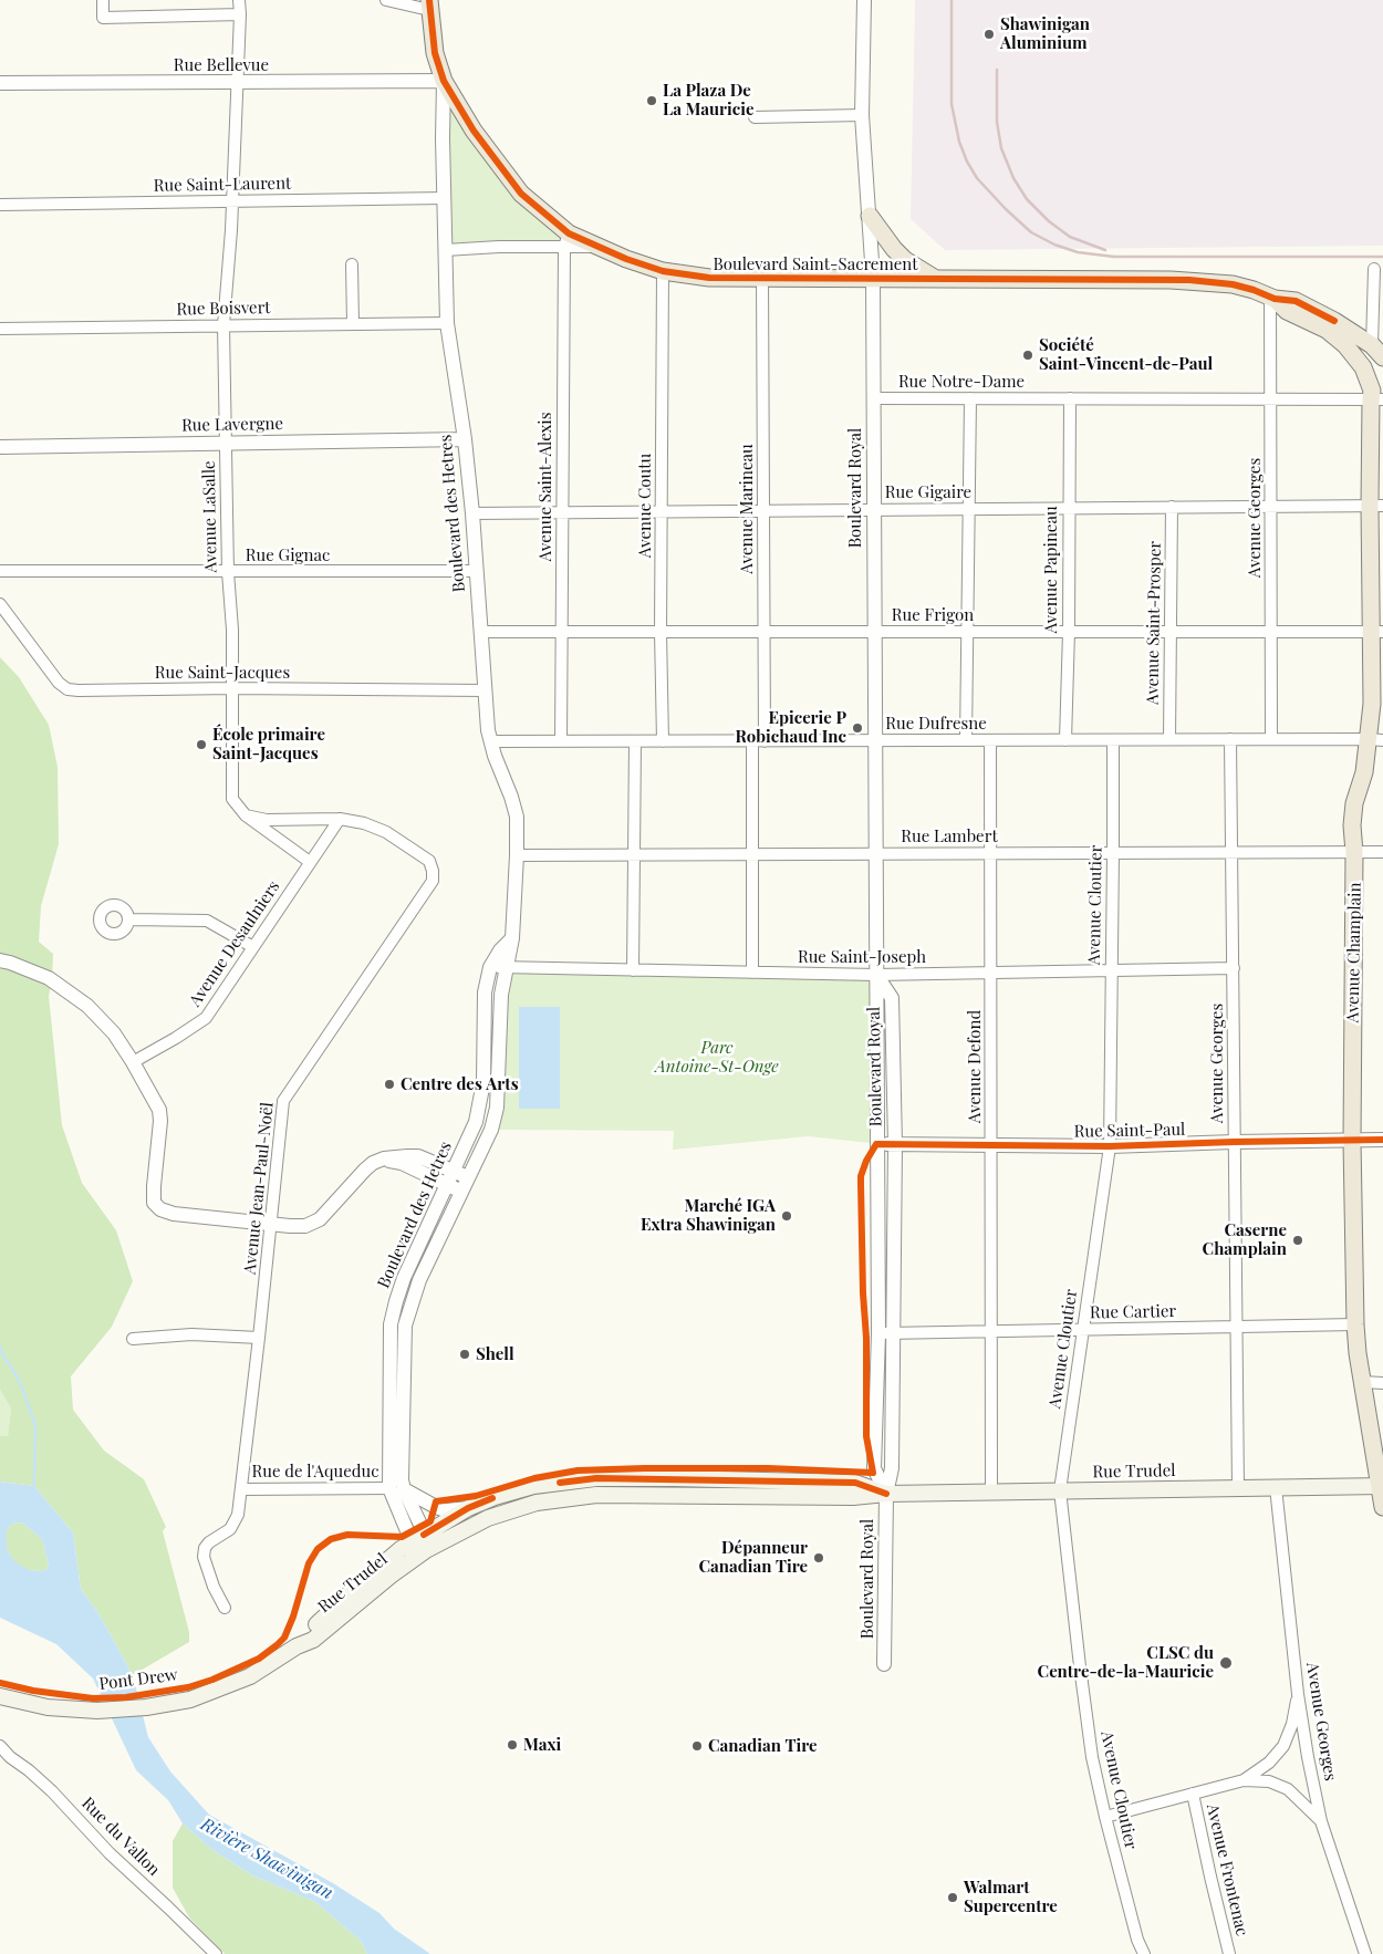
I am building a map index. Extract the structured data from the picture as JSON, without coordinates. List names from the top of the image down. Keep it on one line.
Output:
{"streets":{"main road":["Boulevard Saint-Sacrement","Avenue Champlain","Rue Trudel","Pont Drew"],"street":["Rue Bellevue","Rue Saint-Laurent","Rue Boisvert","Rue Notre-Dame","Rue Lavergne","Avenue Saint-Alexis","Boulevard Royal","Rue Gigaire","Avenue Coutu","Avenue Marineau","Boulevard des Hetres","Avenue LaSalle","Avenue Georges","Rue Gignac","Avenue Papineau","Rue Frigon","Avenue Saint-Prosper","Rue Saint-Jacques","Rue Dufresne","Rue Lambert","Avenue Cloutier","Avenue Desaulniers","Rue Saint-Joseph","Avenue Defond","Rue Saint-Paul","Avenue Jean-Paul-Noël","Rue Cartier","Rue de l'Aqueduc","Rue du Vallon","Avenue Frontenac"]},"crossings":[["Rue Bellevue","Boulevard Saint-Sacrement"],["Rue Bellevue","Boulevard des Hetres"],["Rue Bellevue","Avenue LaSalle"],["Rue Saint-Laurent","Boulevard des Hetres"],["Rue Saint-Laurent","Avenue LaSalle"],["Boulevard Saint-Sacrement","Rue Notre-Dame"],["Boulevard Saint-Sacrement","Avenue Saint-Alexis"],["Boulevard Saint-Sacrement","Boulevard Royal"],["Boulevard Saint-Sacrement","Avenue Coutu"],["Boulevard Saint-Sacrement","Avenue Marineau"],["Boulevard Saint-Sacrement","Boulevard des Hetres"],["Boulevard Saint-Sacrement","Avenue Georges"],["Boulevard Saint-Sacrement","Avenue Champlain"],["Rue Boisvert","Boulevard des Hetres"],["Rue Boisvert","Avenue LaSalle"],["Rue Notre-Dame","Boulevard Royal"],["Rue Notre-Dame","Avenue Georges"],["Rue Notre-Dame","Avenue Papineau"],["Rue Notre-Dame","Avenue Champlain"],["Rue Lavergne","Boulevard des Hetres"],["Rue Lavergne","Avenue LaSalle"],["Avenue Saint-Alexis","Rue Gigaire"],["Avenue Saint-Alexis","Rue Frigon"],["Avenue Saint-Alexis","Rue Dufresne"],["Boulevard Royal","Rue Gigaire"],["Boulevard Royal","Rue Frigon"],["Boulevard Royal","Rue Dufresne"],["Boulevard Royal","Rue Lambert"],["Boulevard Royal","Rue Saint-Joseph"],["Boulevard Royal","Rue Saint-Paul"],["Boulevard Royal","Rue Cartier"],["Boulevard Royal","Rue Trudel"],["Rue Gigaire","Avenue Coutu"],["Rue Gigaire","Avenue Marineau"],["Rue Gigaire","Boulevard des Hetres"],["Rue Gigaire","Avenue Georges"],["Rue Gigaire","Avenue Papineau"],["Rue Gigaire","Avenue Saint-Prosper"],["Rue Gigaire","Avenue Champlain"],["Avenue Coutu","Rue Frigon"],["Avenue Coutu","Rue Dufresne"],["Avenue Marineau","Rue Frigon"],["Avenue Marineau","Rue Dufresne"],["Avenue Marineau","Rue Lambert"],["Avenue Marineau","Rue Saint-Joseph"],["Boulevard des Hetres","Rue Gignac"],["Boulevard des Hetres","Rue Frigon"],["Boulevard des Hetres","Rue Saint-Jacques"],["Boulevard des Hetres","Rue Dufresne"],["Boulevard des Hetres","Rue Lambert"],["Boulevard des Hetres","Rue Saint-Joseph"],["Boulevard des Hetres","Rue de l'Aqueduc"],["Boulevard des Hetres","Rue Trudel"],["Avenue LaSalle","Rue Gignac"],["Avenue LaSalle","Rue Saint-Jacques"],["Avenue LaSalle","Avenue Desaulniers"],["Avenue LaSalle","Avenue Jean-Paul-Noël"],["Avenue Georges","Rue Frigon"],["Avenue Georges","Rue Dufresne"],["Avenue Georges","Rue Lambert"],["Avenue Georges","Rue Saint-Joseph"],["Avenue Georges","Rue Saint-Paul"],["Avenue Georges","Rue Cartier"],["Avenue Georges","Rue Trudel"],["Avenue Papineau","Rue Frigon"],["Avenue Papineau","Rue Dufresne"],["Rue Frigon","Avenue Saint-Prosper"],["Rue Frigon","Avenue Champlain"],["Avenue Saint-Prosper","Rue Dufresne"],["Rue Dufresne","Avenue Cloutier"],["Rue Dufresne","Avenue Champlain"],["Rue Dufresne","Avenue Defond"],["Rue Lambert","Avenue Cloutier"],["Rue Lambert","Avenue Champlain"],["Rue Lambert","Avenue Defond"],["Avenue Cloutier","Rue Saint-Joseph"],["Avenue Cloutier","Rue Saint-Paul"],["Avenue Cloutier","Rue Cartier"],["Avenue Cloutier","Rue Trudel"],["Avenue Desaulniers","Avenue Jean-Paul-Noël"],["Avenue Champlain","Rue Saint-Paul"],["Avenue Champlain","Rue Cartier"],["Avenue Champlain","Rue Trudel"],["Rue Saint-Joseph","Avenue Defond"],["Avenue Defond","Rue Saint-Paul"],["Avenue Defond","Rue Cartier"],["Avenue Defond","Rue Trudel"],["Avenue Jean-Paul-Noël","Rue de l'Aqueduc"],["Rue Trudel","Pont Drew"]],"water":["Rivière Shawinigan"],"parks":["Parc Antoine-St-Onge"],"places":["Shawinigan Aluminium","La Plaza De La Mauricie","Société Saint-Vincent-de-Paul","Epicerie P Robichaud Inc","École primaire Saint-Jacques","Centre des Arts","Marché IGA Extra Shawinigan","Caserne Champlain","Shell","Dépanneur Canadian Tire","CLSC du Centre-de-la-Mauricie","Maxi","Canadian Tire","Walmart Supercentre"]}
